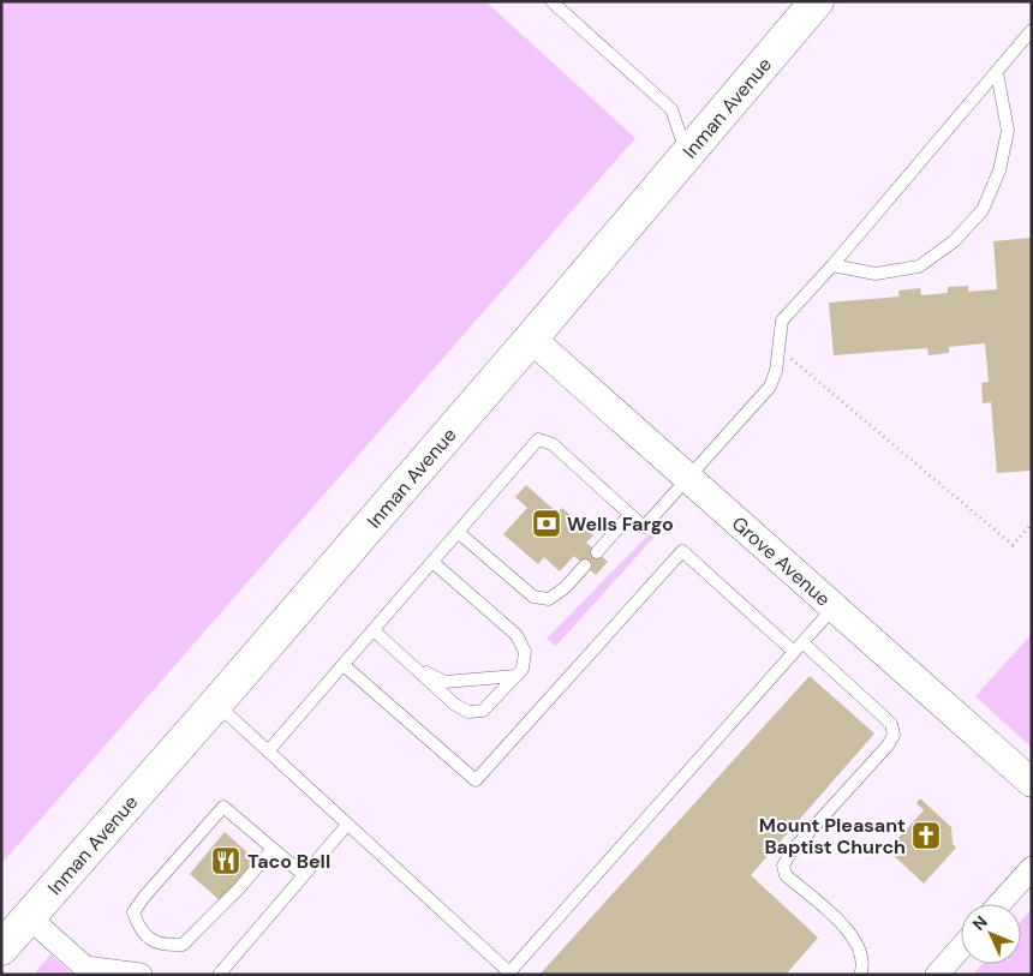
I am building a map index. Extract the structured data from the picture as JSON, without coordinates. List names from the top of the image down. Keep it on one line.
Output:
{"streets":{"main road":["Inman Avenue"],"street":["Grove Avenue"]},"crossings":[["Inman Avenue","Grove Avenue"]],"places":{"bank":["Wells Fargo"],"church":["Mount Pleasant Baptist Church"],"restaurant":["Taco Bell"]},"north":"top left"}
